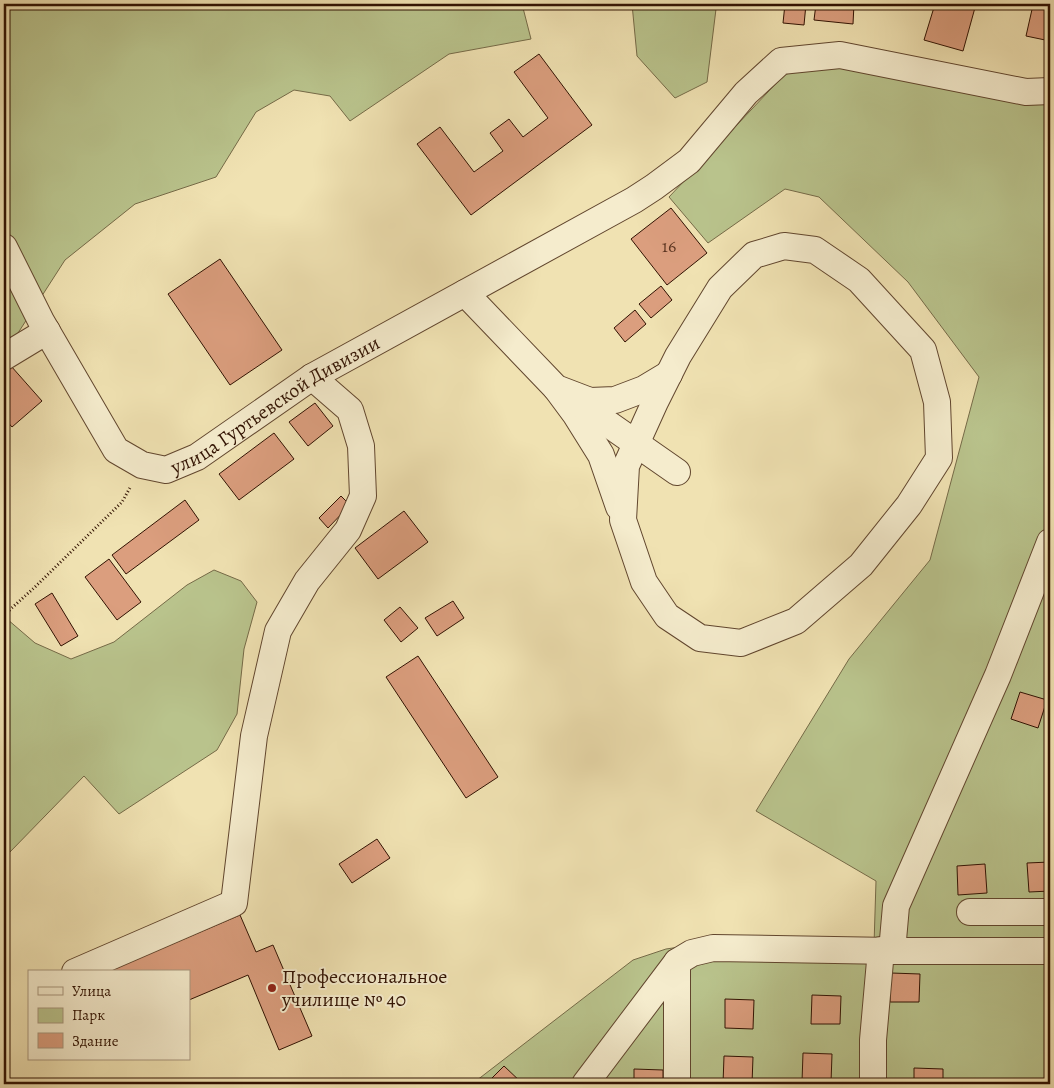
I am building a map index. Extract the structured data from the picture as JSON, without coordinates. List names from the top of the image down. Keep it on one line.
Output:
{"streets":{"street":["улица Гуртьевской Дивизии"]},"places":["Профессиональное училище № 40"],"house_numbers":["16"],"legend":["Улица","Парк","Здание"]}
